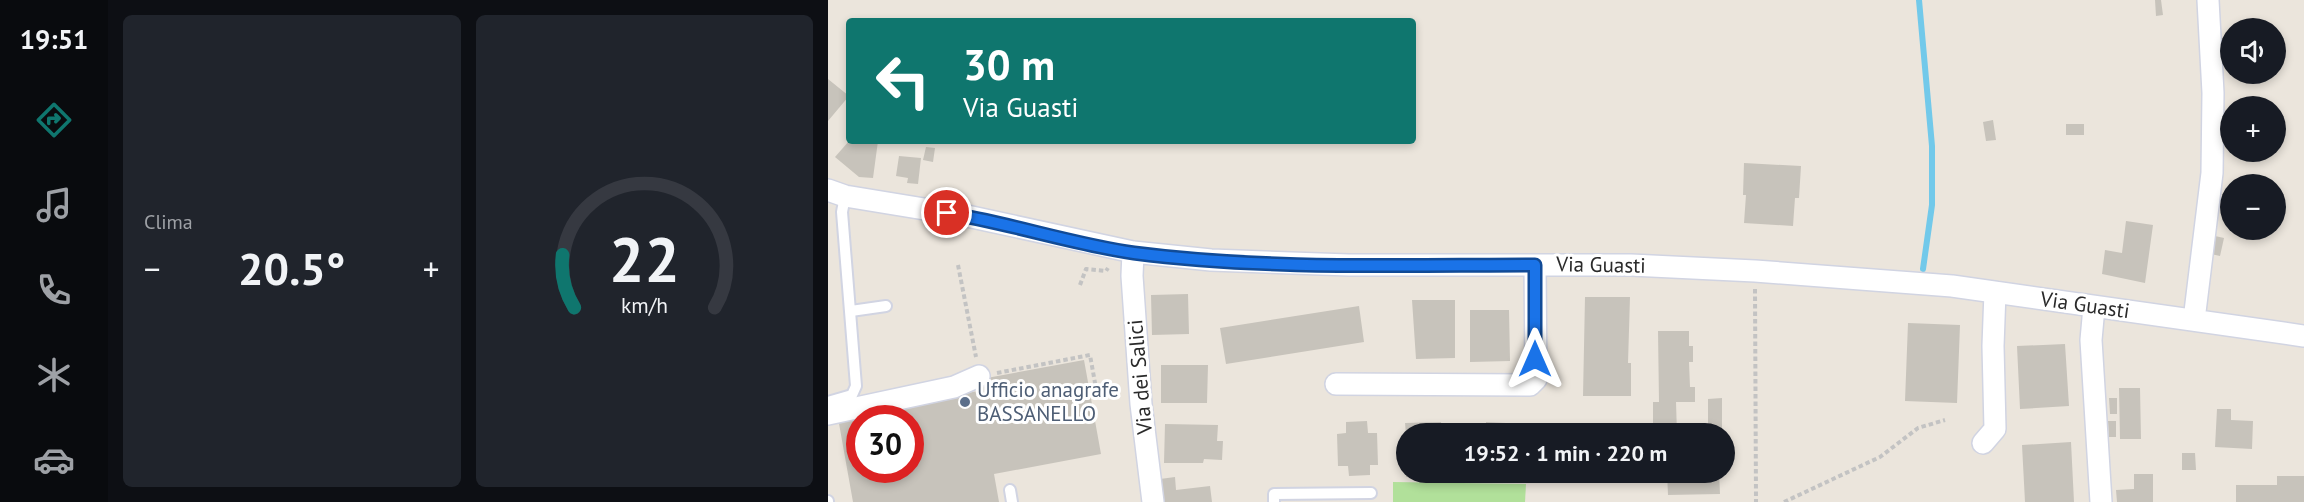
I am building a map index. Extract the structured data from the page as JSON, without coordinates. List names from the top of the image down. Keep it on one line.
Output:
{"streets":{"street":["Via Guasti","Via dei Salici"]},"crossings":[["Via Guasti","Via dei Salici"]],"places":["Ufficio anagrafe BASSANELLO"],"page":{"tabs":"19:51","tile":"Clima","map_buttons":["+","−"],"turn":["30 m","Via Guasti"],"heat":["−","20.5°","+"],"limit":"30","trip":"19:52 · 1 min · 220 m","gauge":["22","km/h"]}}
